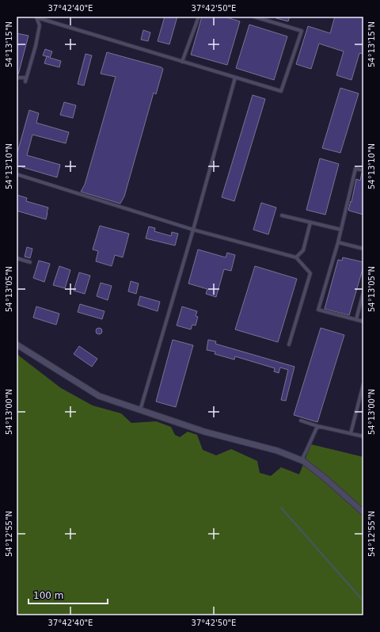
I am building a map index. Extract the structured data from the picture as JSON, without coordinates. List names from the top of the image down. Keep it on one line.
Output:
{"scale_bar":"100 m","coordinates":["37°42'40\"E","37°42'50\"E","54°13'15\"N","54°13'10\"N","54°13'05\"N","54°13'00\"N","54°12'55\"N"]}
